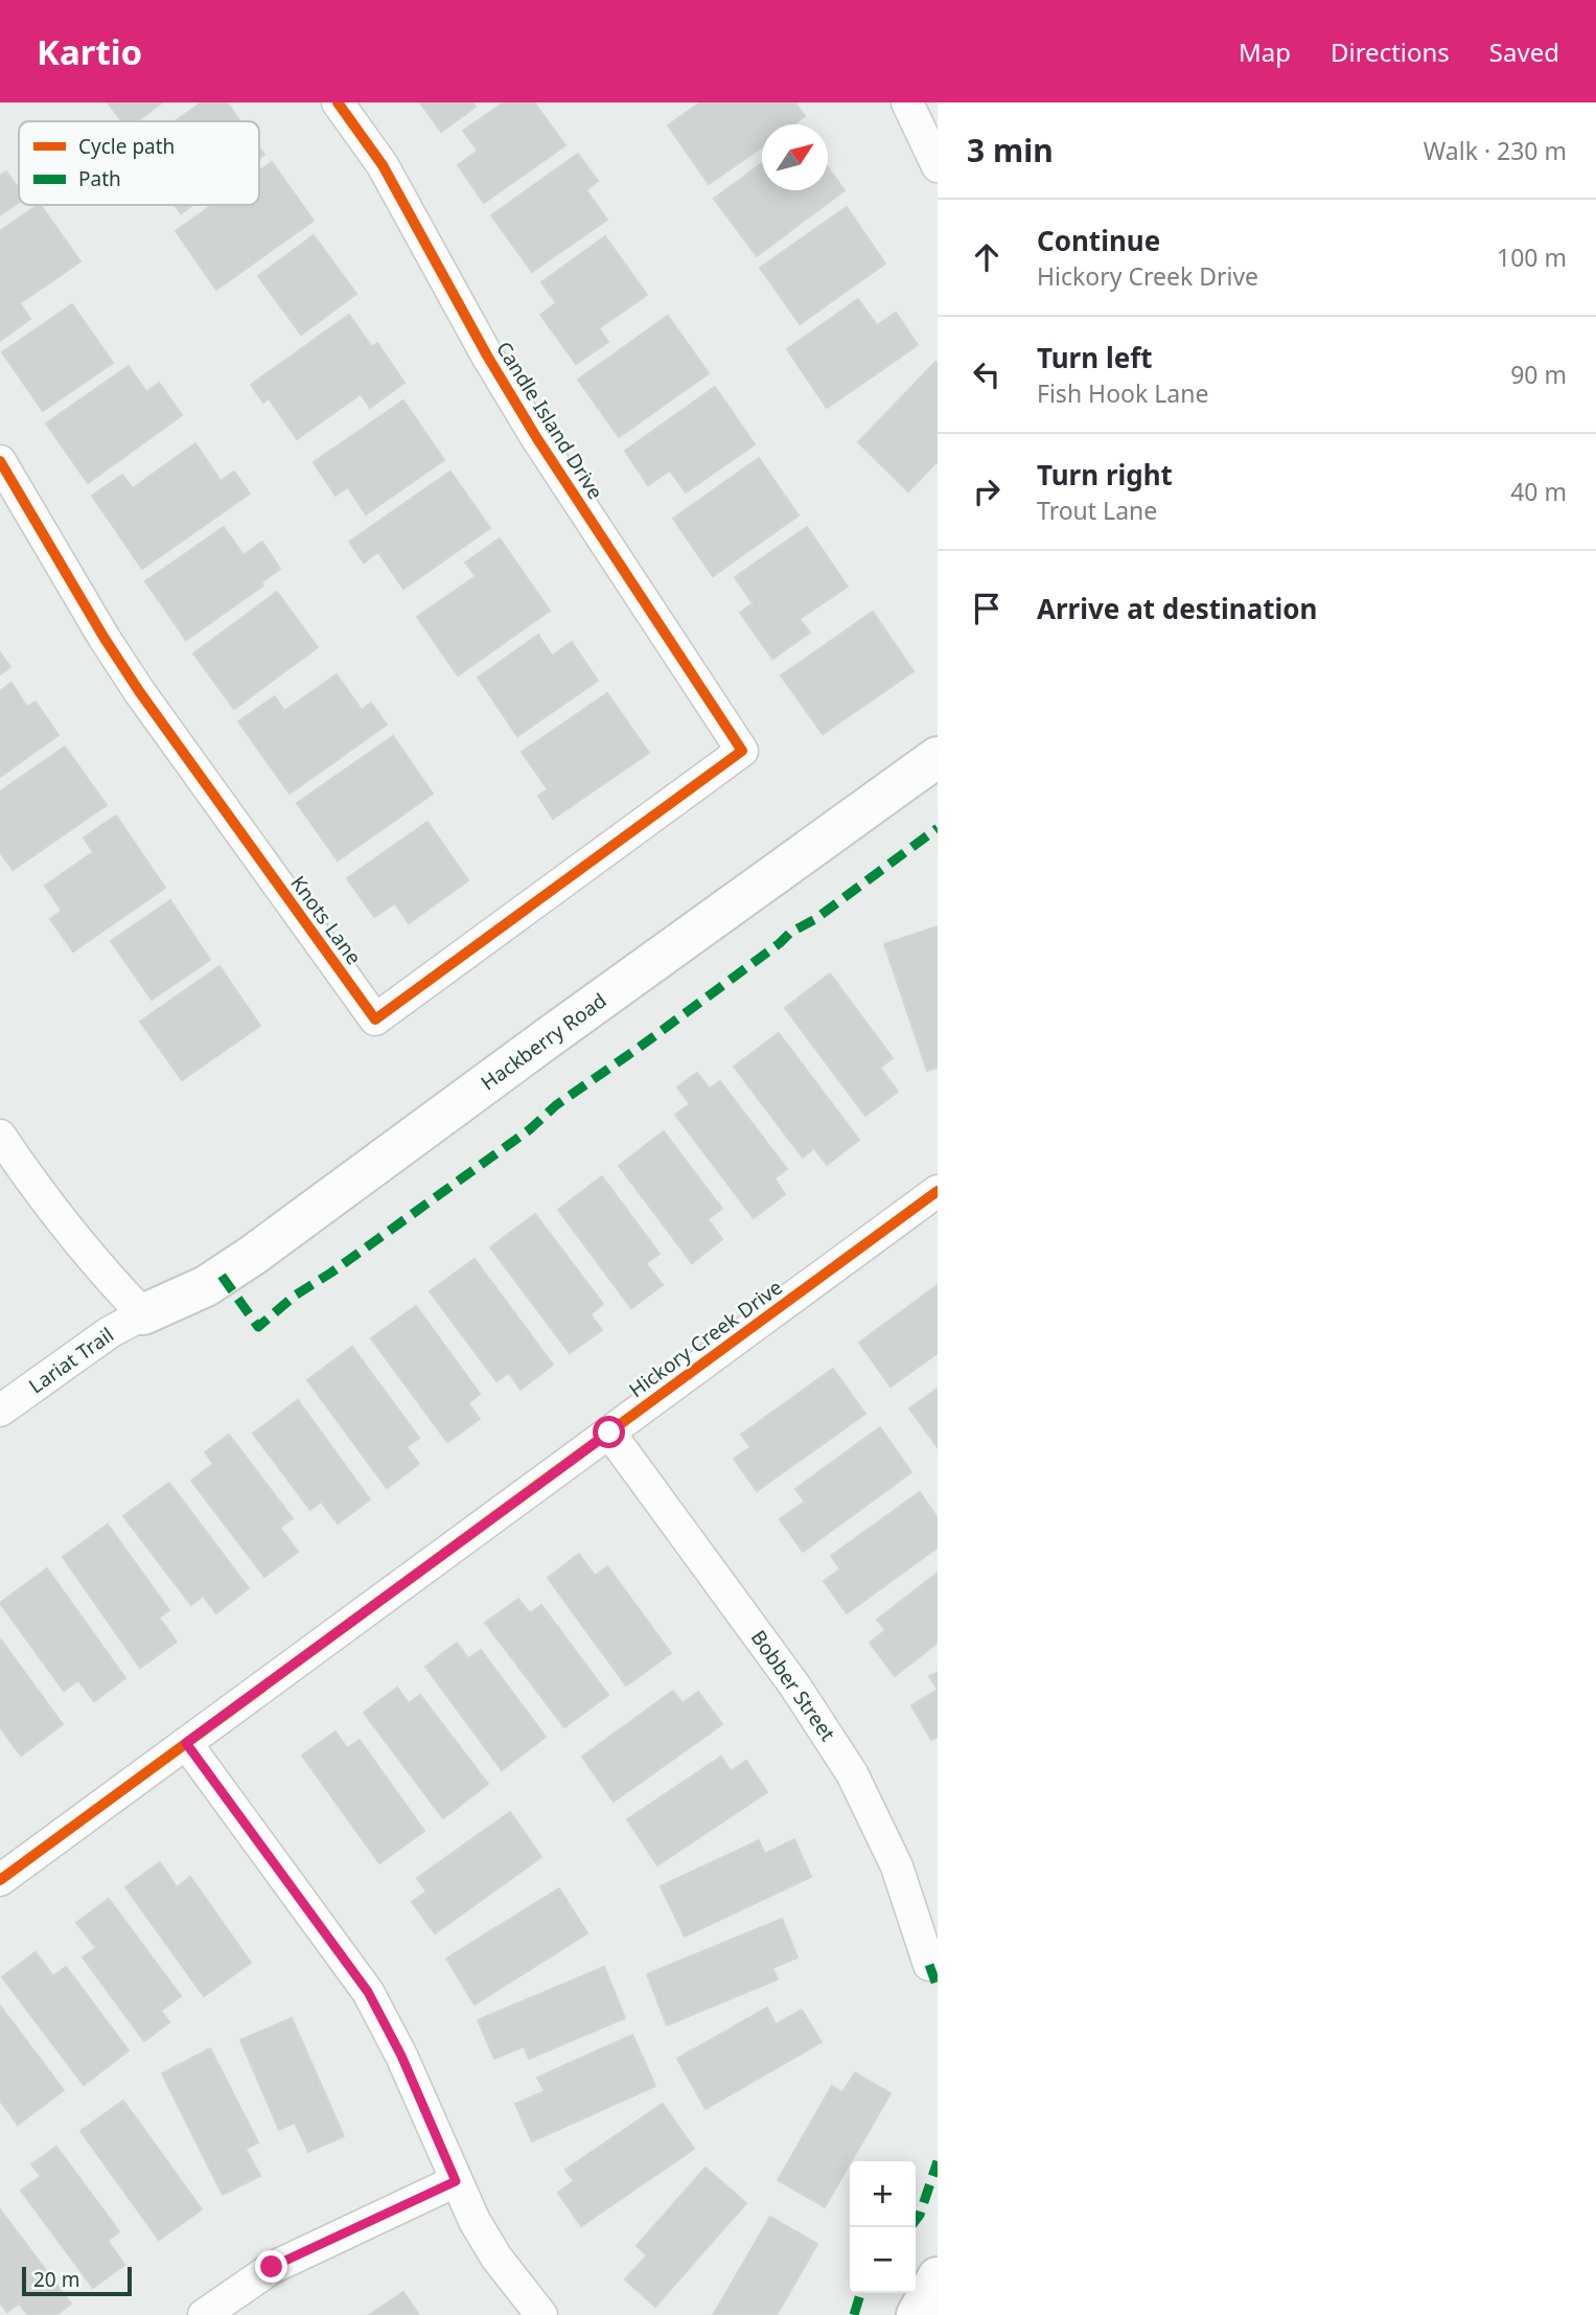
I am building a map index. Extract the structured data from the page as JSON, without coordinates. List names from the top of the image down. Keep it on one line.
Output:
{"streets":{"street":["Candle Island Drive","Knots Lane","Hackberry Road","Hickory Creek Drive","Lariat Trail","Bobber Street"]},"crossings":[["Candle Island Drive","Knots Lane"],["Hackberry Road","Lariat Trail"],["Hickory Creek Drive","Bobber Street"]],"legend":["Cycle path","Path"],"scale_bar":"20 m","north":"top right","page":{"header":"Kartio","nav":["Map","Directions","Saved"],"heading":["3 min","Walk · 230 m"],"list":[["Continue","Hickory Creek Drive","100 m"],["Turn left","Fish Hook Lane","90 m"],["Turn right","Trout Lane","40 m"],"Arrive at destination"],"map_buttons":["+","−"],"scale":"20 m"}}
